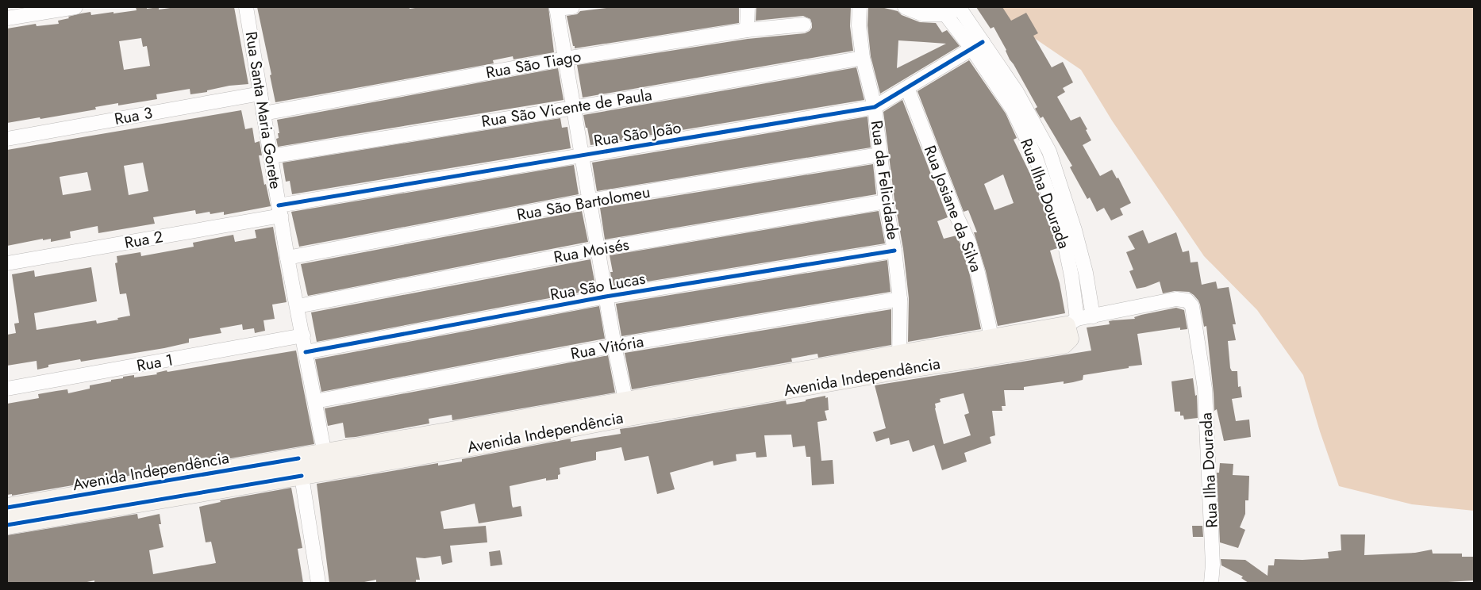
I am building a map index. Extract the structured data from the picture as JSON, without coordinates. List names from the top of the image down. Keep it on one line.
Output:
{"streets":{"main road":["Avenida Independência"],"street":["Rua São Tiago","Rua São Vicente de Paula","Rua Santa Maria Gorete","Rua 3","Rua São João","Rua da Felicidade","Rua Ilha Dourada","Rua São Bartolomeu","Rua Josiane da Silva","Rua 2","Rua Moisés","Rua São Lucas","Rua Vitória","Rua 1"]},"crossings":[["Rua São Tiago","Rua Santa Maria Gorete"],["Rua São Vicente de Paula","Rua Santa Maria Gorete"],["Rua São Vicente de Paula","Rua da Felicidade"],["Rua Santa Maria Gorete","Rua 3"],["Rua Santa Maria Gorete","Rua São João"],["Rua Santa Maria Gorete","Rua São Bartolomeu"],["Rua Santa Maria Gorete","Rua 2"],["Rua Santa Maria Gorete","Rua Moisés"],["Rua Santa Maria Gorete","Rua São Lucas"],["Rua Santa Maria Gorete","Rua Vitória"],["Rua Santa Maria Gorete","Rua 1"],["Rua Santa Maria Gorete","Avenida Independência"],["Rua São João","Rua da Felicidade"],["Rua São João","Rua Ilha Dourada"],["Rua São João","Rua Josiane da Silva"],["Rua São João","Rua 2"],["Rua da Felicidade","Rua São Bartolomeu"],["Rua da Felicidade","Rua Moisés"],["Rua da Felicidade","Rua São Lucas"],["Rua da Felicidade","Rua Vitória"],["Rua da Felicidade","Avenida Independência"],["Rua Ilha Dourada","Avenida Independência"],["Rua Josiane da Silva","Avenida Independência"]]}
